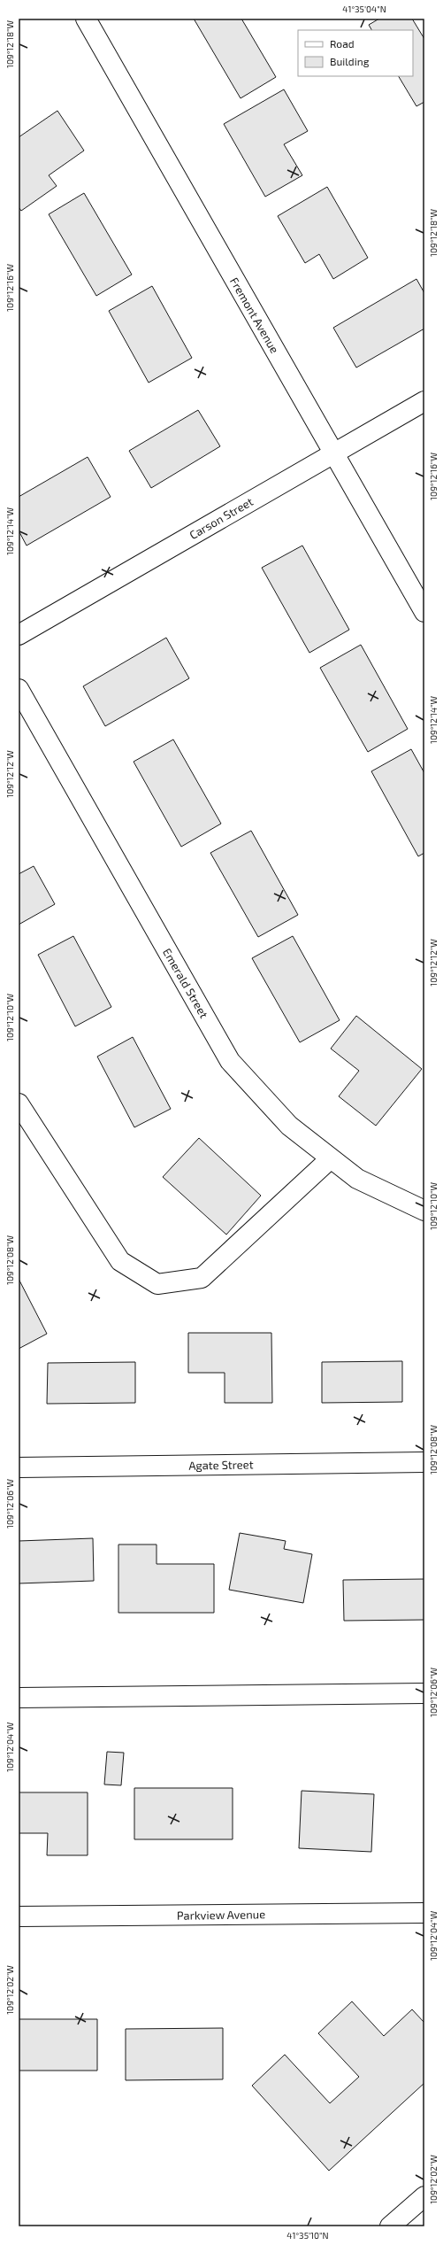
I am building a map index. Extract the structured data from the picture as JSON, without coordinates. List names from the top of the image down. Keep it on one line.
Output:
{"streets":{"street":["Fremont Avenue","Carson Street","Emerald Street","Agate Street","Parkview Avenue"]},"crossings":[["Fremont Avenue","Carson Street"]],"legend":["Road","Building"],"coordinates":["41°35'04\"N","109°12'18\"W","109°12'16\"W","109°12'14\"W","109°12'12\"W","109°12'10\"W","109°12'08\"W","109°12'06\"W","109°12'04\"W","109°12'02\"W","41°35'10\"N"]}
